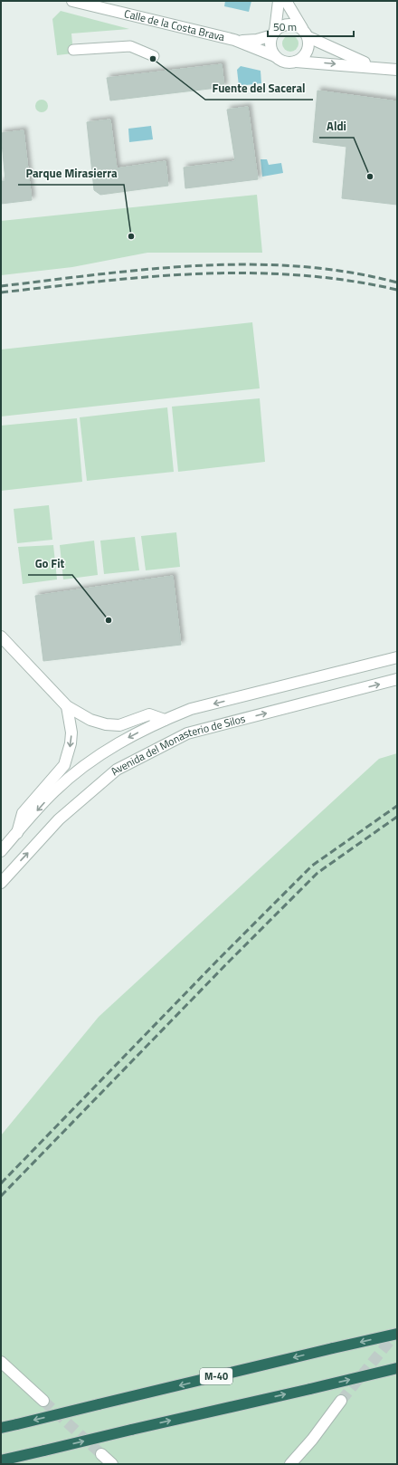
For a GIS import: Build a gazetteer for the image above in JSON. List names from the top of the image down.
{
  "streets": {
    "highway": ["M-40"],
    "street": ["Calle de la Costa Brava", "Avenida del Monasterio de Silos"]
  },
  "places": [
    "Fuente del Saceral",
    "Aldi",
    "Parque Mirasierra",
    "Go Fit"
  ],
  "scale_bar": "50 m"
}
